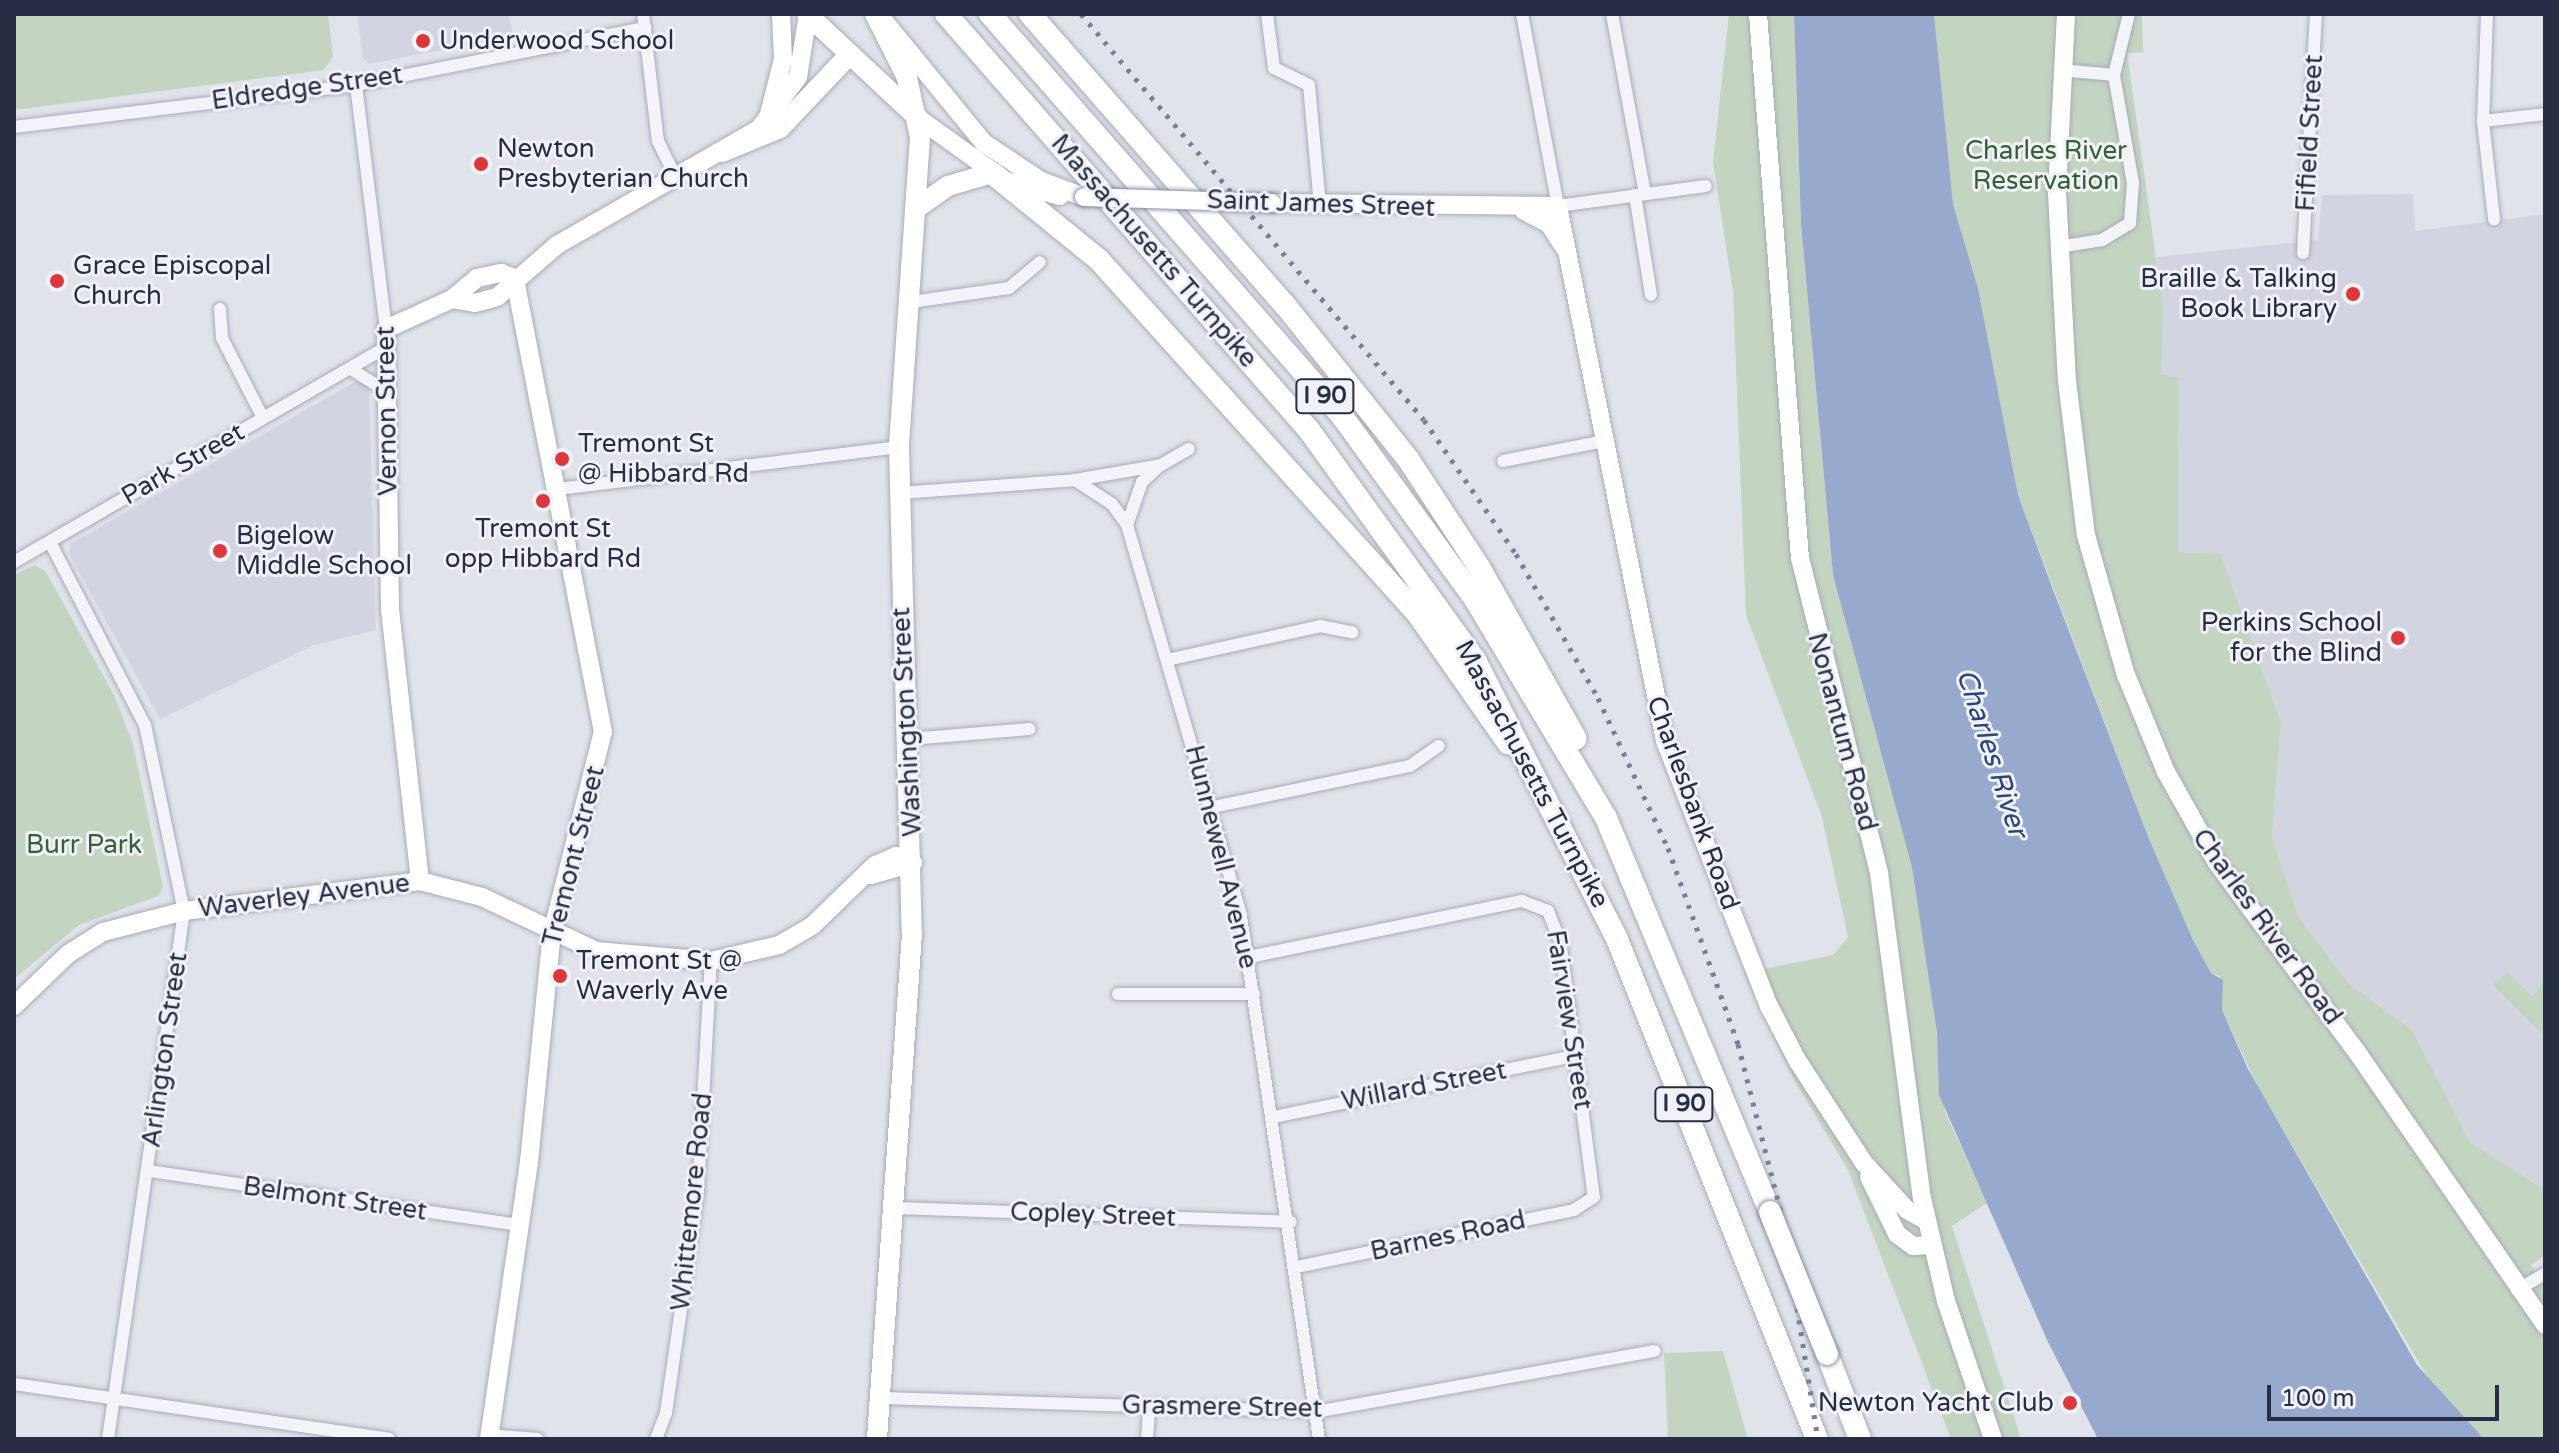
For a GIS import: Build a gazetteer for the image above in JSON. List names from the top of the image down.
{
  "streets": {
    "highway": ["Massachusetts Turnpike", "I 90"],
    "main road": ["Washington Street"],
    "street": [
      "Eldredge Street",
      "Fifield Street",
      "Saint James Street",
      "Vernon Street",
      "Park Street",
      "Nonantum Road",
      "Charlesbank Road",
      "Tremont Street",
      "Hunnewell Avenue",
      "Waverley Avenue",
      "Charles River Road",
      "Fairview Street",
      "Arlington Street",
      "Willard Street",
      "Belmont Street",
      "Whittemore Road",
      "Copley Street",
      "Barnes Road",
      "Grasmere Street"
    ]
  },
  "crossings": [
    ["Eldredge Street", "Vernon Street"],
    ["Saint James Street", "Washington Street"],
    ["Saint James Street", "Charlesbank Road"],
    ["Vernon Street", "Park Street"],
    ["Vernon Street", "Waverley Avenue"],
    ["Park Street", "Tremont Street"],
    ["Park Street", "Arlington Street"],
    ["Washington Street", "Waverley Avenue"],
    ["Washington Street", "Copley Street"],
    ["Washington Street", "Grasmere Street"],
    ["Nonantum Road", "Charlesbank Road"],
    ["Tremont Street", "Waverley Avenue"],
    ["Tremont Street", "Belmont Street"],
    ["Hunnewell Avenue", "Fairview Street"],
    ["Hunnewell Avenue", "Willard Street"],
    ["Hunnewell Avenue", "Copley Street"],
    ["Hunnewell Avenue", "Barnes Road"],
    ["Hunnewell Avenue", "Grasmere Street"],
    ["Waverley Avenue", "Arlington Street"],
    ["Waverley Avenue", "Whittemore Road"],
    ["Fairview Street", "Willard Street"],
    ["Fairview Street", "Barnes Road"],
    ["Arlington Street", "Belmont Street"]
  ],
  "water": ["Charles River"],
  "parks": ["Charles River Reservation", "Burr Park"],
  "places": [
    "Underwood School",
    "Newton Presbyterian Church",
    "Grace Episcopal Church",
    "Braille & Talking Book Library",
    "Tremont St @ Hibbard Rd",
    "Tremont St opp Hibbard Rd",
    "Bigelow Middle School",
    "Perkins School for the Blind",
    "Tremont St @ Waverly Ave",
    "Newton Yacht Club"
  ],
  "scale_bar": "100 m"
}
